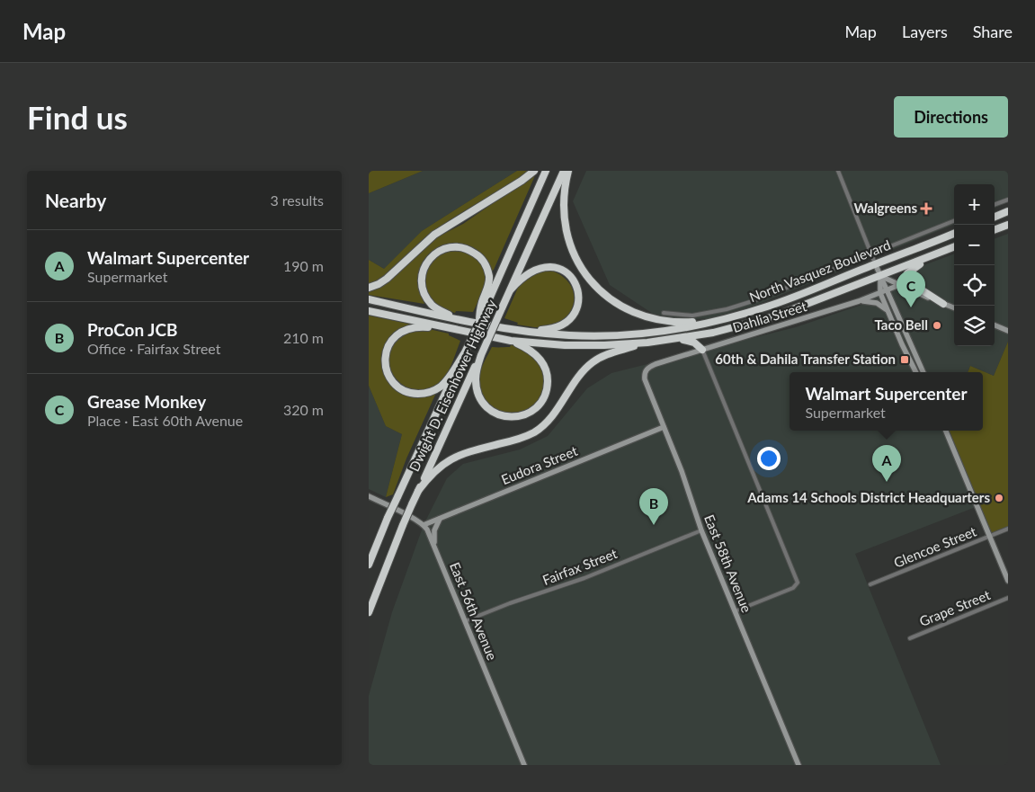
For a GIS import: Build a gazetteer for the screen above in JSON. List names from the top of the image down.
{
  "streets": {
    "highway": ["North Vasquez Boulevard", "Dwight D. Eisenhower Highway"],
    "street": [
      "Dahlia Street",
      "Eudora Street",
      "Glencoe Street",
      "East 58th Avenue",
      "Fairfax Street",
      "Grape Street",
      "East 56th Avenue"
    ]
  },
  "crossings": [
    ["Dahlia Street", "East 58th Avenue"],
    ["Eudora Street", "East 58th Avenue"],
    ["Eudora Street", "East 56th Avenue"],
    ["East 58th Avenue", "Fairfax Street"],
    ["Fairfax Street", "East 56th Avenue"]
  ],
  "places": {
    "health": ["Walgreens"],
    "other": ["Taco Bell", "Adams 14 Schools District Headquarters"],
    "transit": ["60th & Dahila Transfer Station"]
  },
  "page": {
    "header": "Map",
    "nav": ["Map", "Layers", "Share"],
    "buttons": "Directions",
    "title": "Find us",
    "heading": ["Nearby", "3 results"],
    "map_buttons": ["+", "−"],
    "list": [
      {
        "mark": "A",
        "name": "Walmart Supercenter",
        "note": "Supermarket",
        "value": "190 m"
      },
      {
        "mark": "B",
        "name": "ProCon JCB",
        "note": "Office · Fairfax Street",
        "value": "210 m"
      },
      {
        "mark": "C",
        "name": "Grease Monkey",
        "note": "Place · East 60th Avenue",
        "value": "320 m"
      }
    ],
    "pins": ["C", "A", "B"],
    "popup": ["Walmart Supercenter", "Supermarket"]
  }
}
